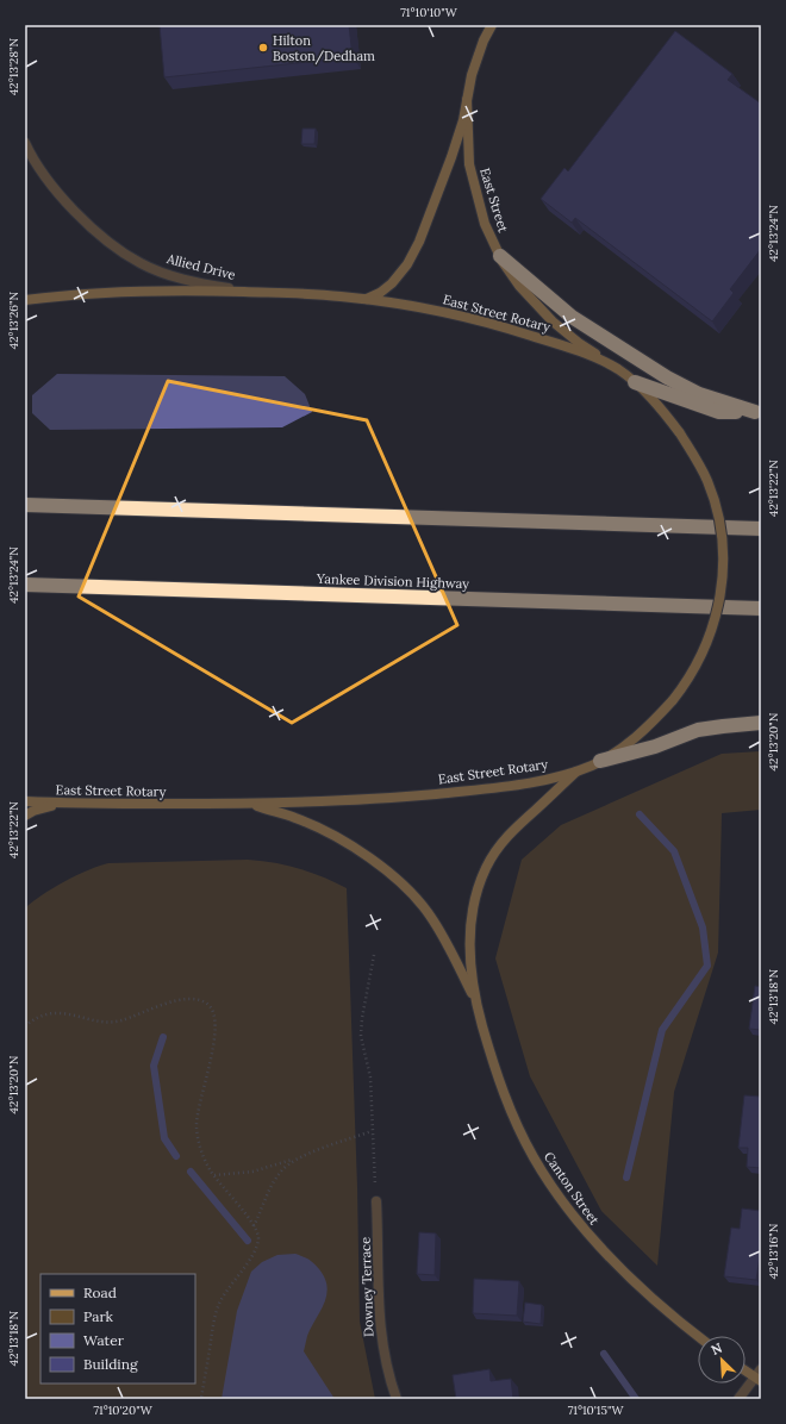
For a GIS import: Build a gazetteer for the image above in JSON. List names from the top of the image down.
{
  "streets": {
    "highway": ["Yankee Division Highway"],
    "main road": ["East Street", "East Street Rotary", "Canton Street"],
    "street": ["Allied Drive", "Downey Terrace"]
  },
  "crossings": [
    ["East Street", "East Street Rotary"],
    ["Allied Drive", "East Street Rotary"],
    ["East Street Rotary", "Canton Street"]
  ],
  "places": ["Hilton Boston/Dedham"],
  "legend": [
    "Road",
    "Park",
    "Water",
    "Building"
  ],
  "north": "top left",
  "coordinates": [
    "71°10'10\"W",
    "42°13'28\"N",
    "42°13'24\"N",
    "42°13'26\"N",
    "42°13'22\"N",
    "42°13'20\"N",
    "42°13'18\"N",
    "42°13'16\"N",
    "71°10'20\"W",
    "71°10'15\"W"
  ]
}
